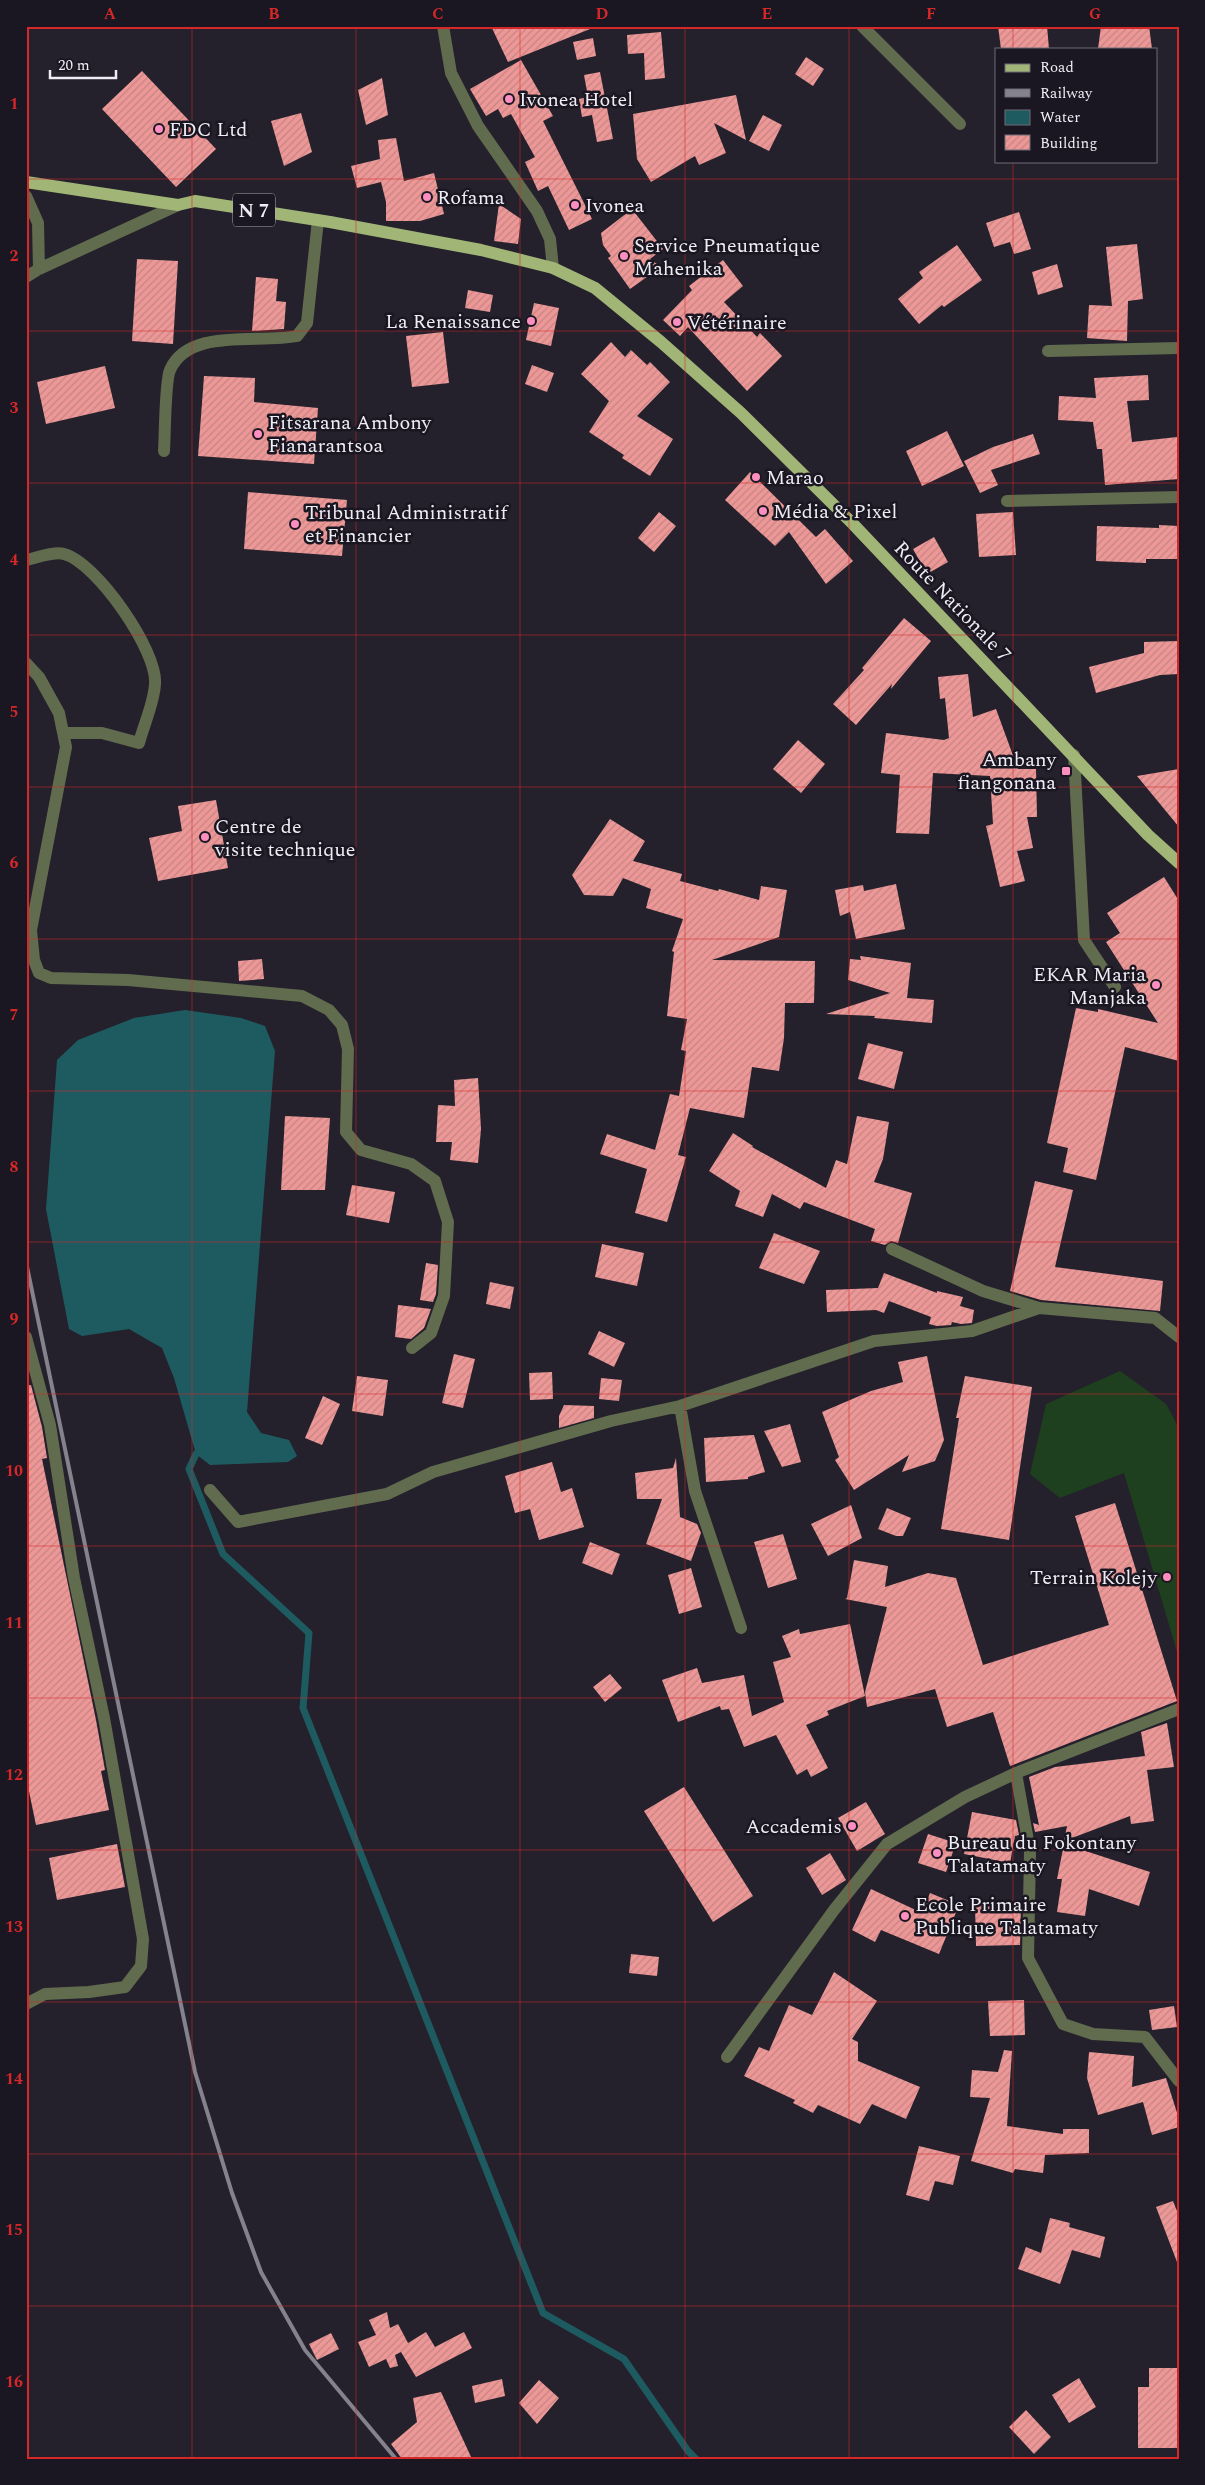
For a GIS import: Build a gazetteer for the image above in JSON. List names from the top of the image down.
{
  "streets": {
    "main road": ["N 7", "Route Nationale 7"]
  },
  "crossings": [
    ["N 7", "Route Nationale 7"]
  ],
  "places": {
    "other": [
      "Ivonea Hotel",
      "FDC Ltd",
      "Rofama",
      "Ivonea",
      "Service Pneumatique Mahenika",
      "La Renaissance",
      "Vétérinaire",
      "Fitsarana Ambony Fianarantsoa",
      "Marao",
      "Média & Pixel",
      "Tribunal Administratif et Financier",
      "Centre de visite technique",
      "EKAR Maria Manjaka",
      "Terrain Kolejy",
      "Accademis",
      "Bureau du Fokontany Talatamaty",
      "Ecole Primaire Publique Talatamaty"
    ],
    "transit": ["Ambany fiangonana"]
  },
  "legend": [
    "Road",
    "Railway",
    "Water",
    "Building"
  ],
  "scale_bar": "20 m",
  "grid": {
    "columns": [
      "A",
      "B",
      "C",
      "D",
      "E",
      "F",
      "G"
    ],
    "rows": [
      "1",
      "2",
      "3",
      "4",
      "5",
      "6",
      "7",
      "8",
      "9",
      "10",
      "11",
      "12",
      "13",
      "14",
      "15",
      "16"
    ]
  }
}
